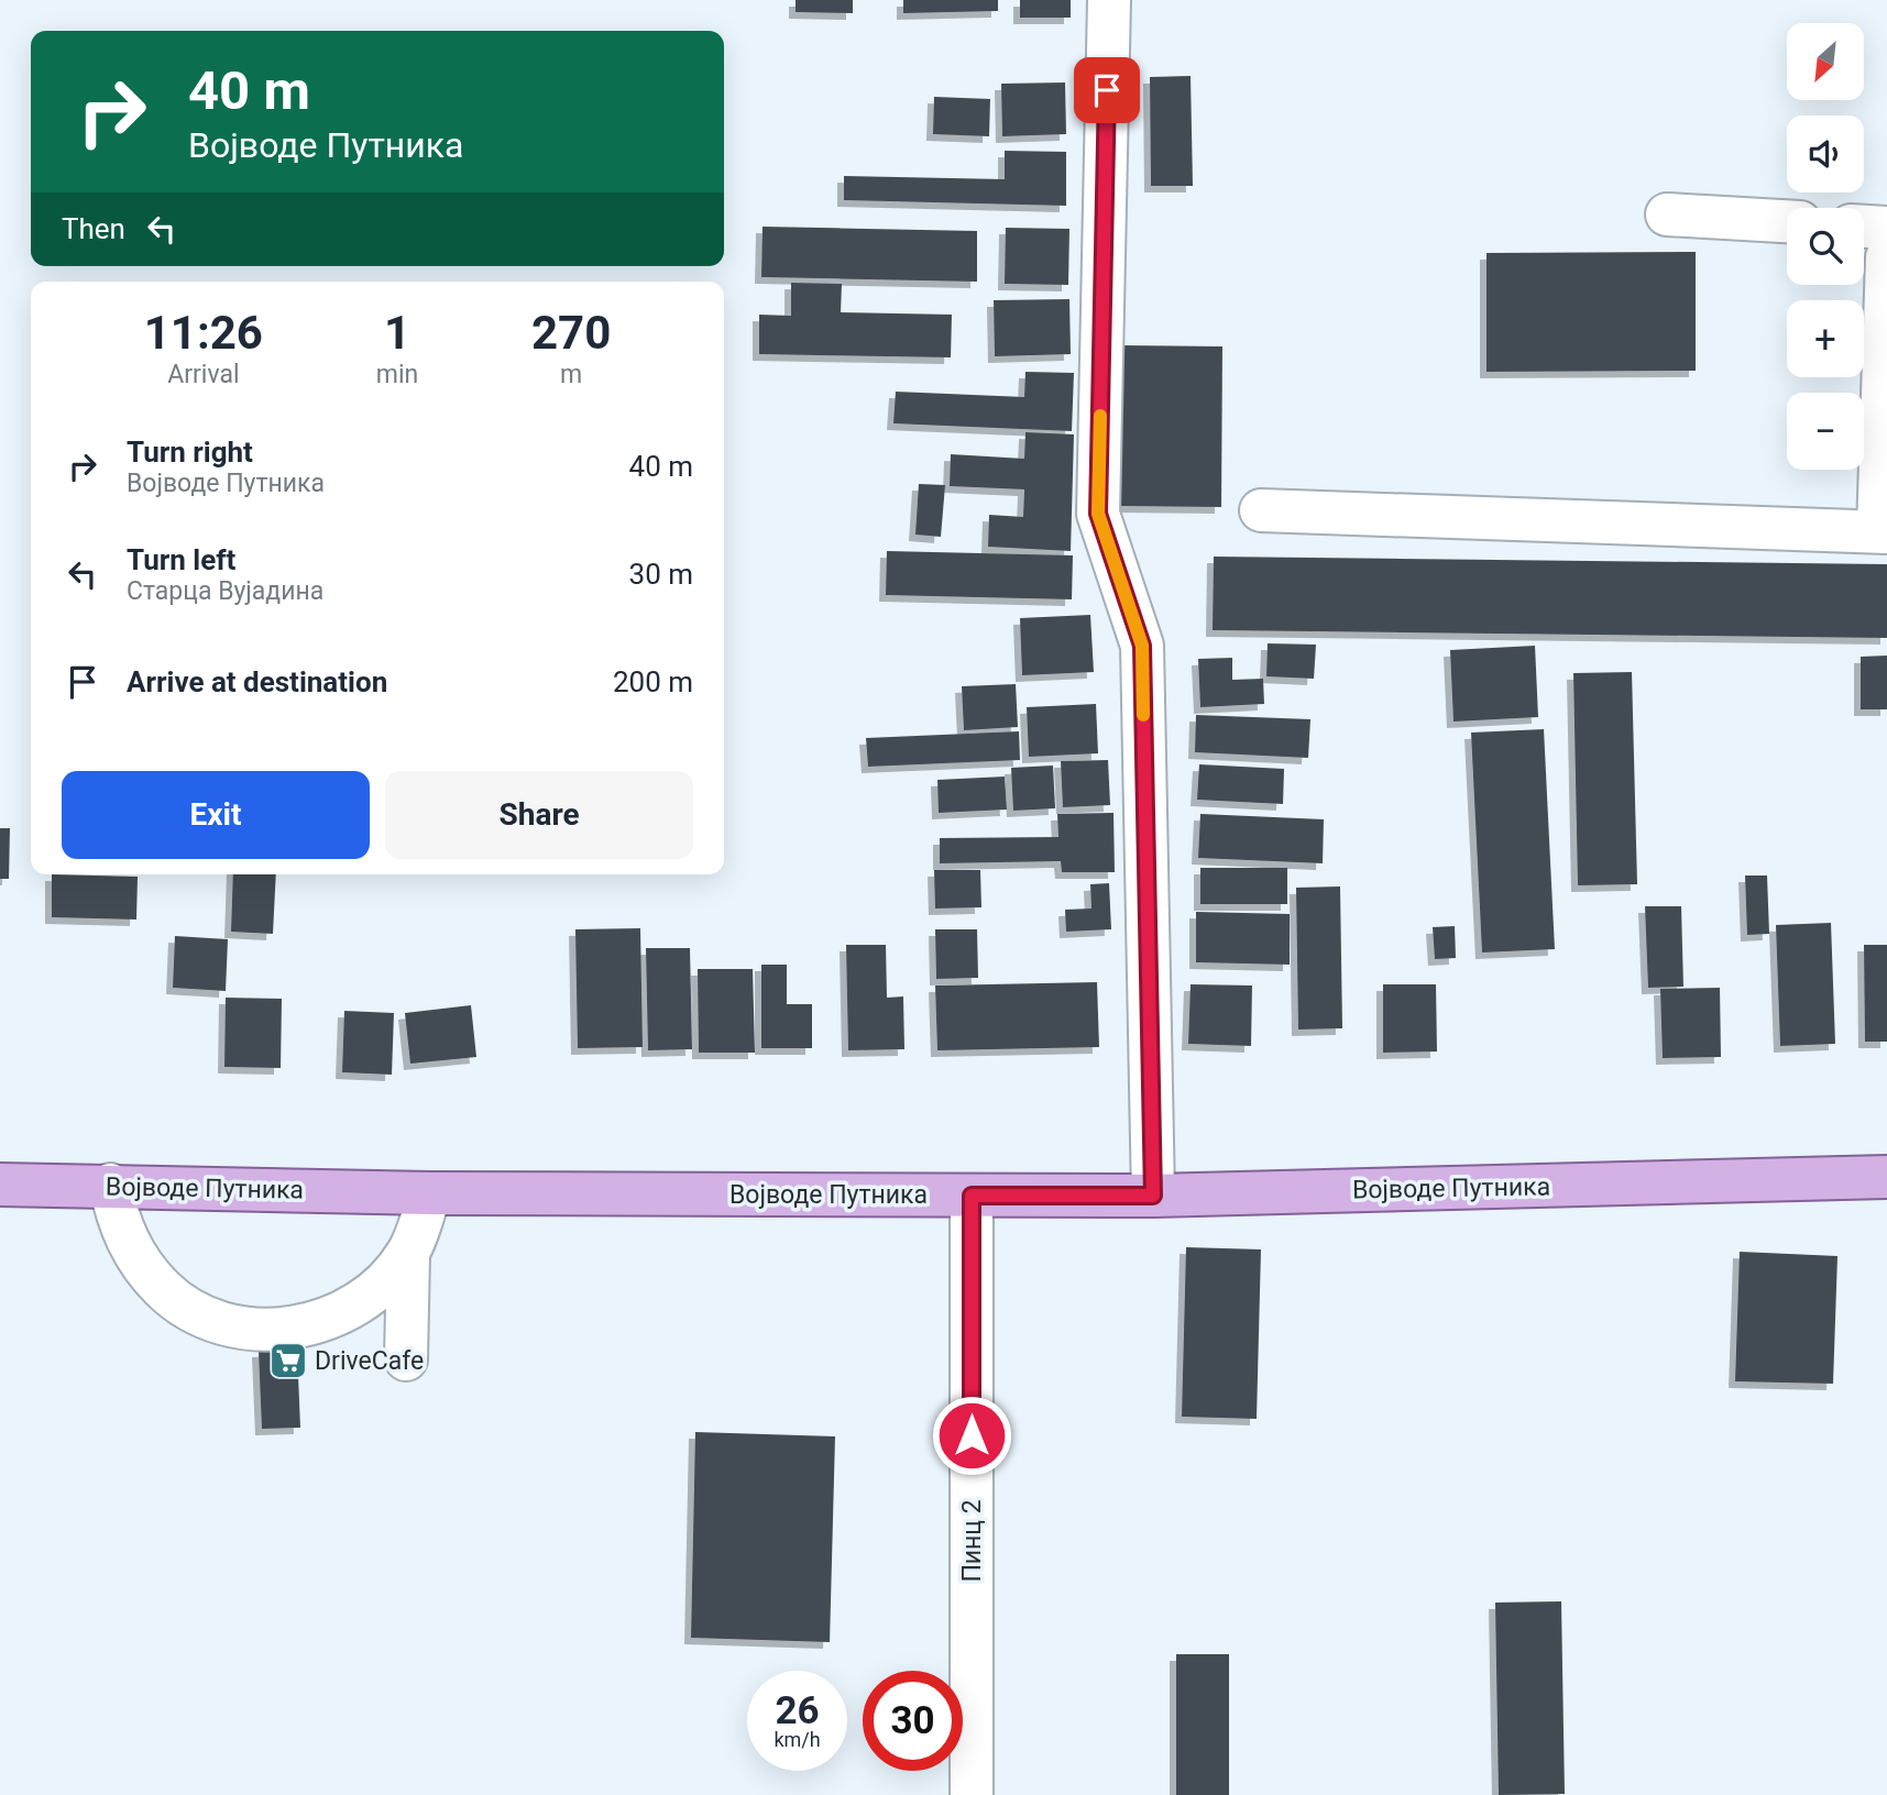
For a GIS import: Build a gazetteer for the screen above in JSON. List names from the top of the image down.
{
  "streets": {
    "main road": ["Војводе Путника"],
    "street": ["Пинц 2"]
  },
  "crossings": [
    ["Војводе Путника", "Пинц 2"]
  ],
  "places": {
    "supermarket": ["DriveCafe"]
  },
  "north": "bottom left",
  "page": {
    "map_buttons": ["+", "−"],
    "turn": ["40 m", "Војводе Путника"],
    "then": "Then",
    "eta": [
      "11:26",
      "Arrival",
      "1",
      "min",
      "270",
      "m"
    ],
    "list": [
      {
        "name": "Turn right",
        "note": "Војводе Путника",
        "value": "40 m"
      },
      {
        "name": "Turn left",
        "note": "Старца Вујадина",
        "value": "30 m"
      },
      {
        "name": "Arrive at destination",
        "value": "200 m"
      }
    ],
    "buttons": ["Exit", "Share"],
    "speed": "26 km/h",
    "limit": "30"
  }
}
